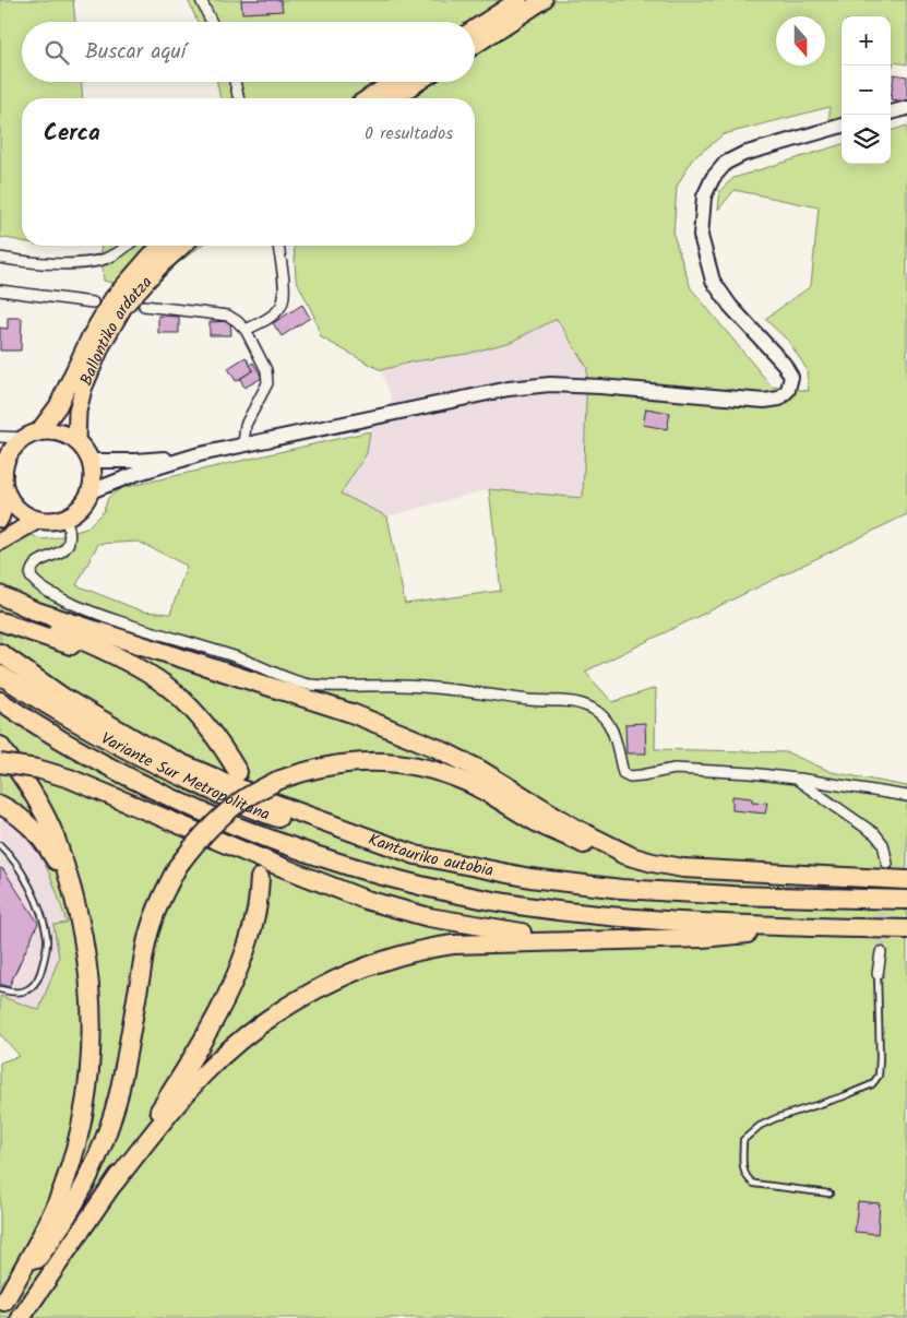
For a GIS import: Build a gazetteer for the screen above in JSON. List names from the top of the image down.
{
  "streets": {
    "highway": ["Variante Sur Metropolitana", "Kantauriko autobia"],
    "main road": ["Ballontiko ardatza"]
  },
  "crossings": [
    ["Variante Sur Metropolitana", "Kantauriko autobia"]
  ],
  "north": "bottom",
  "page": {
    "map_buttons": ["+", "−"],
    "search": "Buscar aquí",
    "heading": ["Cerca", "0 resultados"]
  }
}
